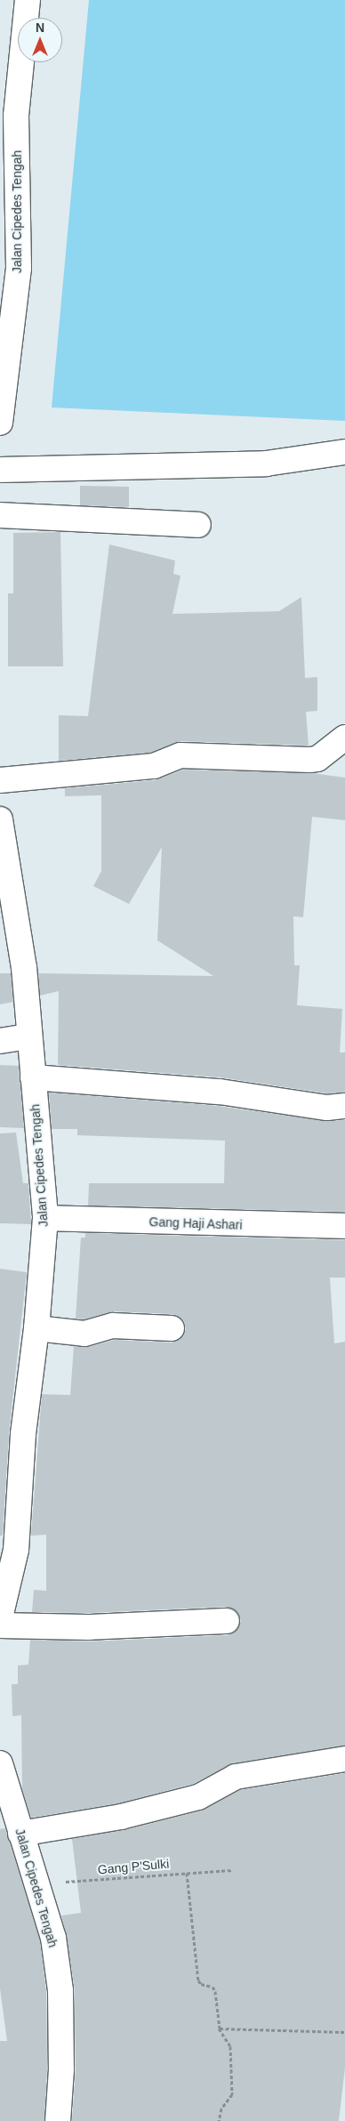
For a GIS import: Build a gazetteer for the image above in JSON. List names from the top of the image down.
{
  "streets": {
    "street": ["Jalan Cipedes Tengah", "Gang Haji Ashari"],
    "path": ["Gang P'Sulki"]
  },
  "crossings": [
    ["Jalan Cipedes Tengah", "Gang Haji Ashari"],
    ["Jalan Cipedes Tengah", "Gang P'Sulki"]
  ],
  "north": "top"
}
